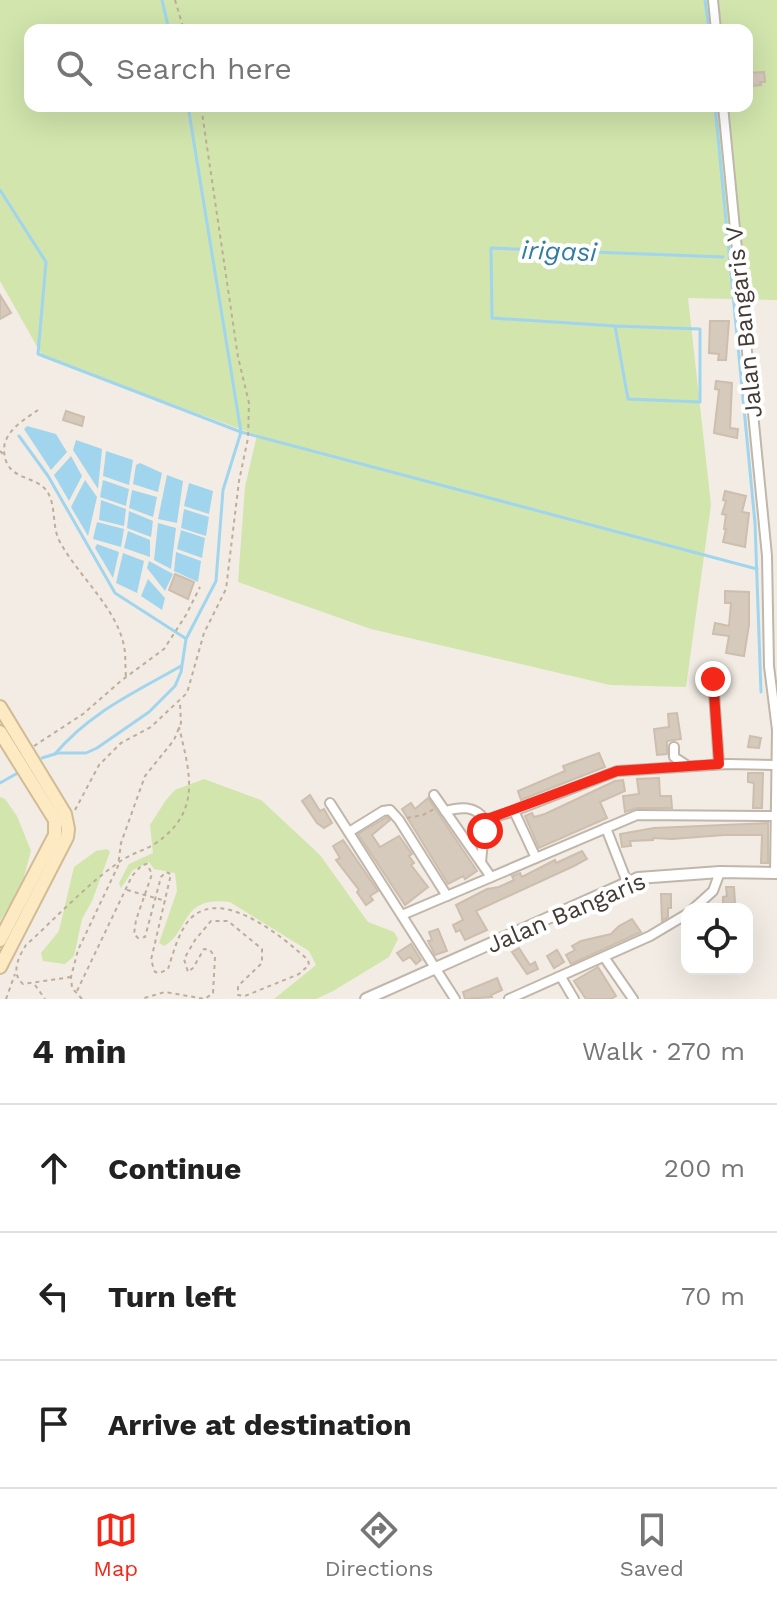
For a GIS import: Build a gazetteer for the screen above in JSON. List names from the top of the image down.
{
  "streets": {
    "street": ["Jalan Bangaris V", "Jalan Bangaris"]
  },
  "crossings": [
    ["Jalan Bangaris V", "Jalan Bangaris"]
  ],
  "water": ["irigasi"],
  "page": {
    "search": "Search here",
    "heading": ["4 min", "Walk · 270 m"],
    "list": [
      ["Continue", "200 m"],
      ["Turn left", "70 m"],
      "Arrive at destination"
    ],
    "nav": ["Map", "Directions", "Saved"]
  }
}
